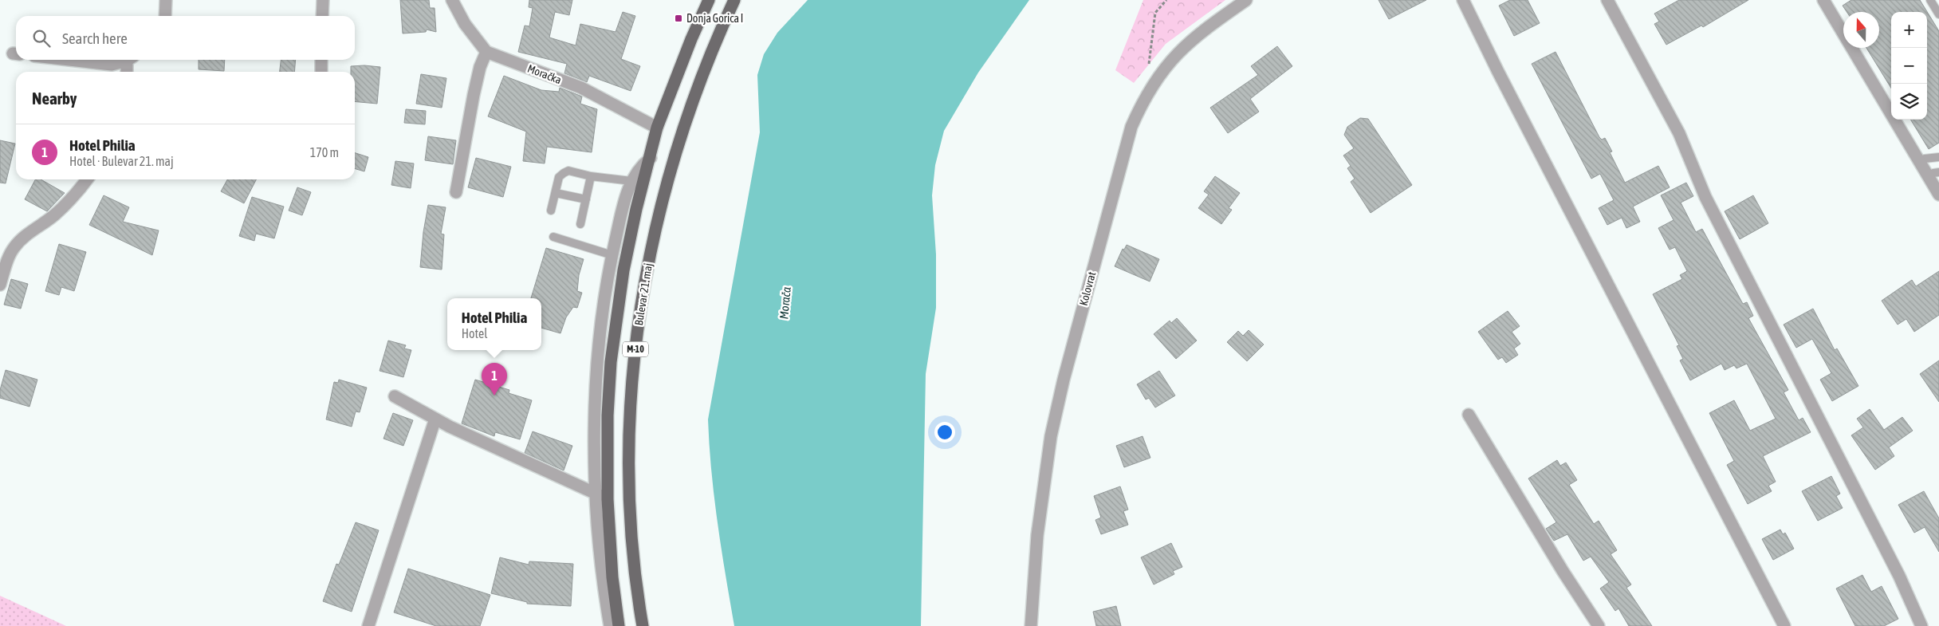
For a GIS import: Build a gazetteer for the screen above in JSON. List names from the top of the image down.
{
  "streets": {
    "main road": ["Bulevar 21. maj", "M-10"],
    "street": ["Moračka", "Kolovrat"]
  },
  "crossings": [
    ["Moračka", "Bulevar 21. maj"]
  ],
  "water": ["Morača"],
  "places": {
    "transit": ["Donja Gorica I"]
  },
  "north": "top",
  "page": {
    "map_buttons": ["+", "−"],
    "search": "Search here",
    "heading": "Nearby",
    "list": [
      {
        "mark": "1",
        "name": "Hotel Philia",
        "note": "Hotel · Bulevar 21. maj",
        "value": "170 m"
      }
    ],
    "popup": ["Hotel Philia", "Hotel"],
    "pins": "1"
  }
}
